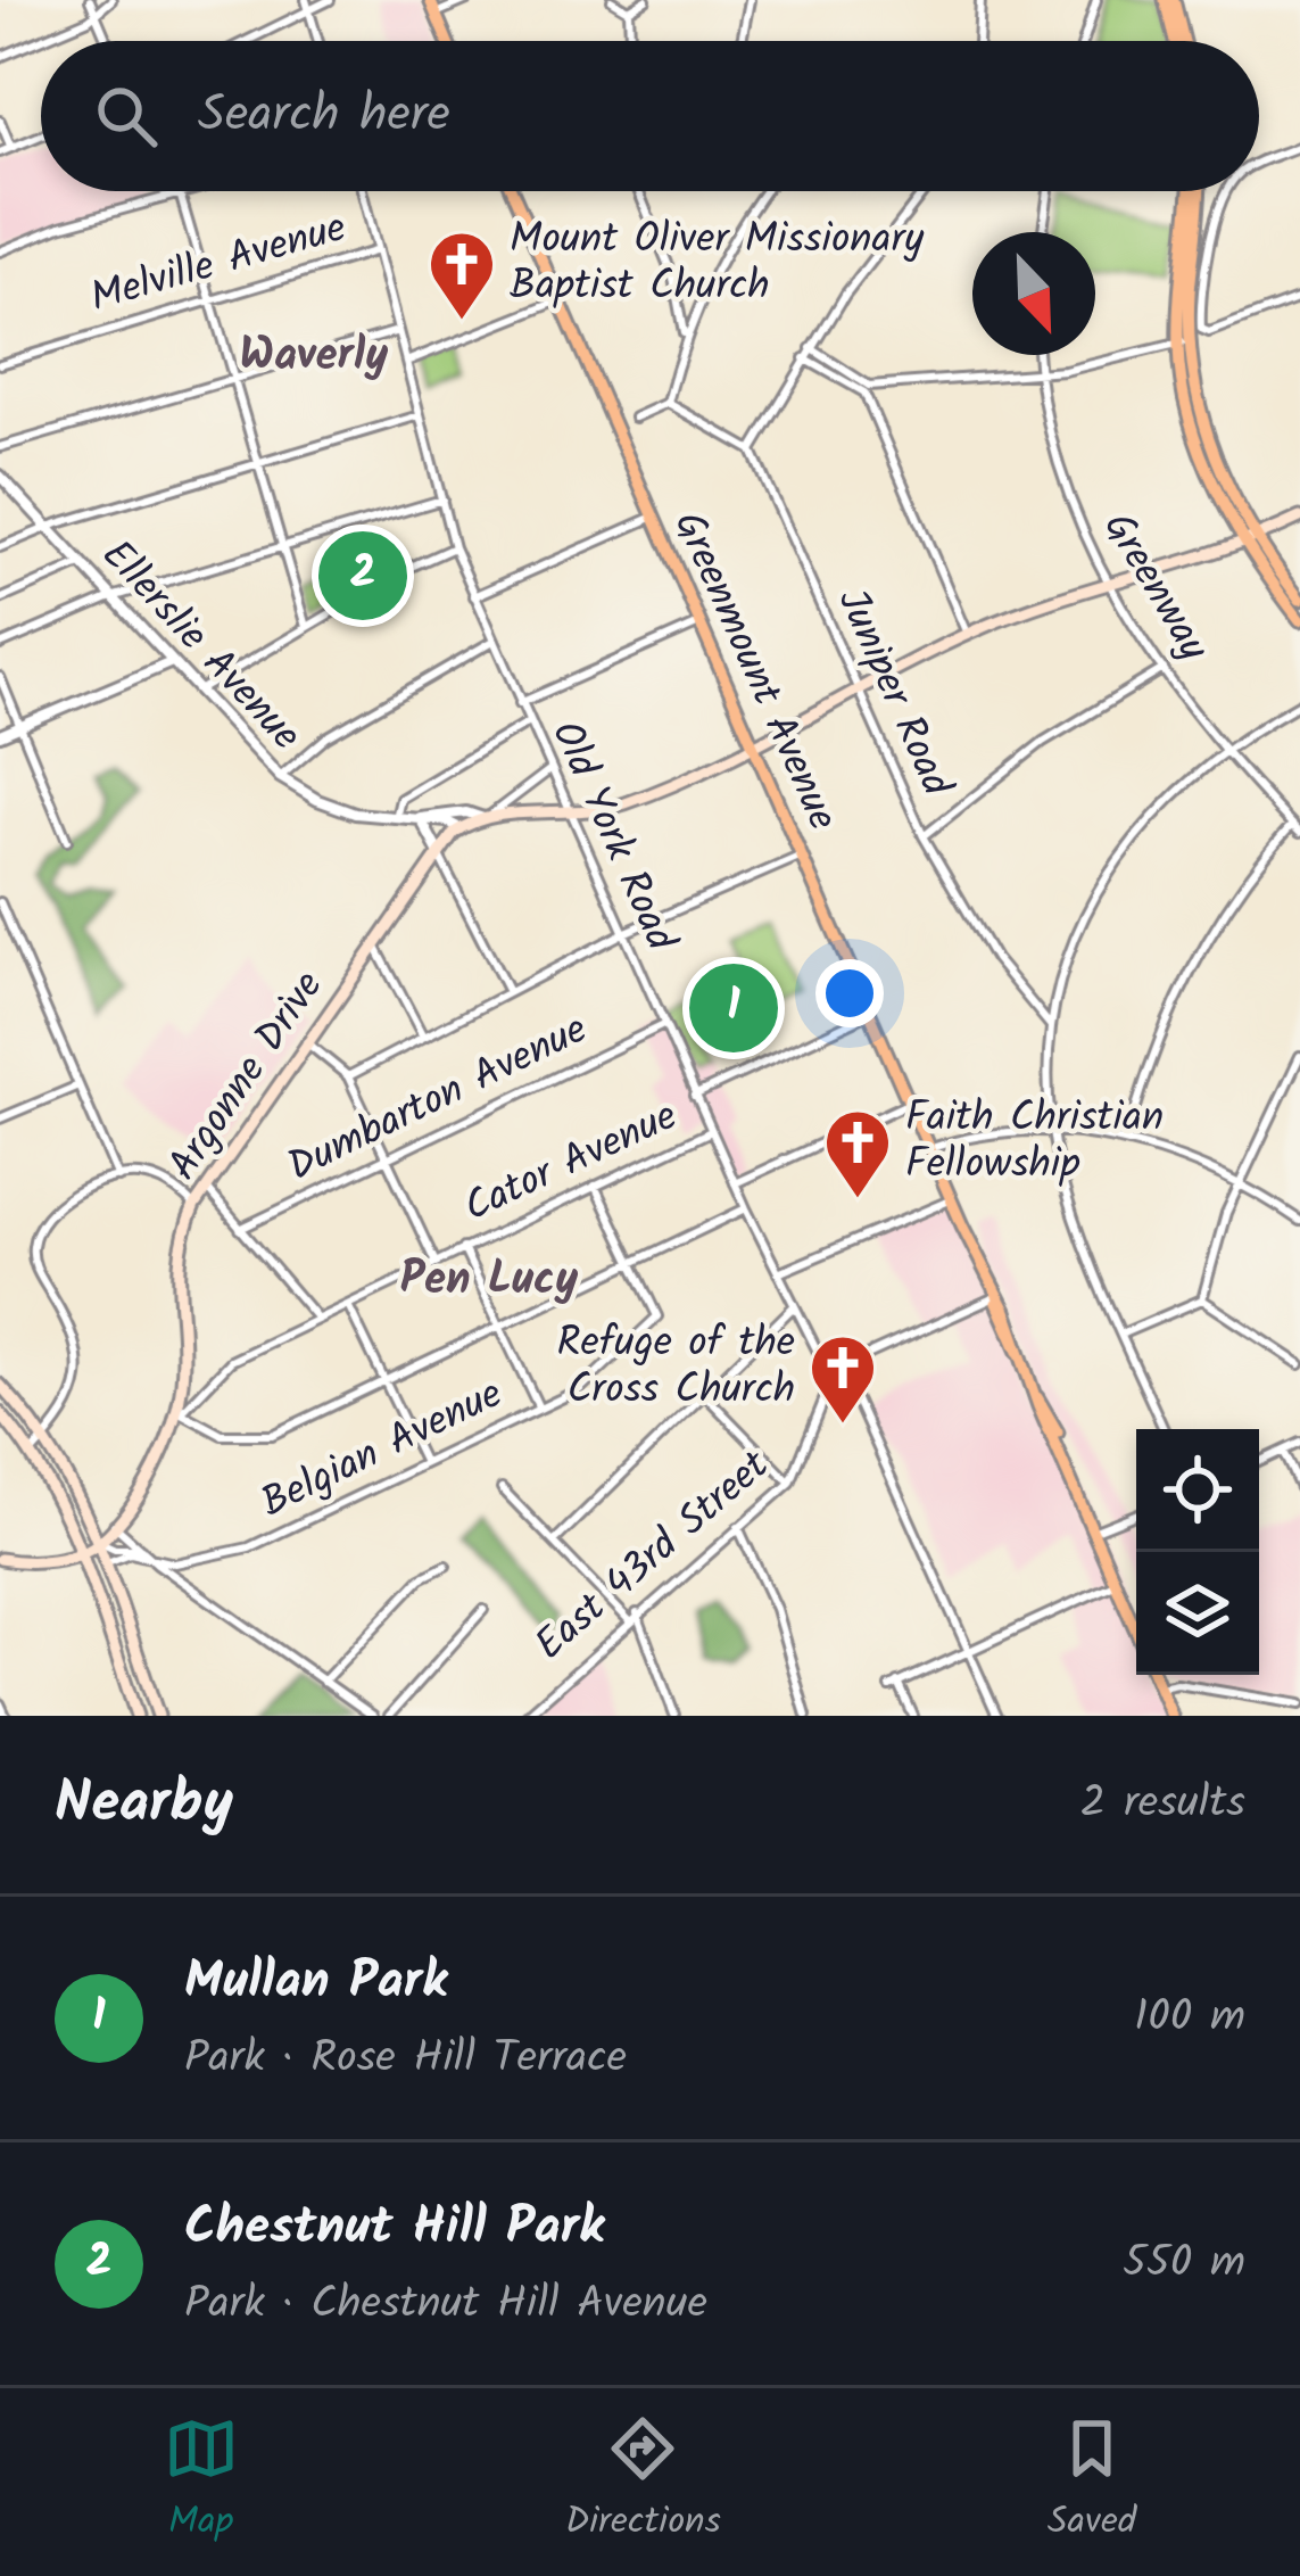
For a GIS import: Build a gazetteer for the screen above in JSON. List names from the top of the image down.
{
  "streets": {
    "main road": ["Greenmount Avenue", "Argonne Drive"],
    "street": [
      "Melville Avenue",
      "Greenway",
      "Ellerslie Avenue",
      "Juniper Road",
      "Old York Road",
      "Dumbarton Avenue",
      "Cator Avenue",
      "Belgian Avenue",
      "East 43rd Street"
    ]
  },
  "crossings": [
    ["Melville Avenue", "Old York Road"],
    ["Ellerslie Avenue", "Argonne Drive"],
    ["Old York Road", "Dumbarton Avenue"],
    ["Old York Road", "Cator Avenue"],
    ["Old York Road", "East 43rd Street"],
    ["Argonne Drive", "Cator Avenue"]
  ],
  "districts": ["Waverly", "Pen Lucy"],
  "places": {
    "church": ["Mount Oliver Missionary Baptist Church", "Faith Christian Fellowship", "Refuge of the Cross Church"]
  },
  "north": "bottom right",
  "page": {
    "search": "Search here",
    "pins": ["2", "1"],
    "heading": ["Nearby", "2 results"],
    "list": [
      {
        "mark": "1",
        "name": "Mullan Park",
        "note": "Park · Rose Hill Terrace",
        "value": "100 m"
      },
      {
        "mark": "2",
        "name": "Chestnut Hill Park",
        "note": "Park · Chestnut Hill Avenue",
        "value": "550 m"
      }
    ],
    "nav": ["Map", "Directions", "Saved"]
  }
}
